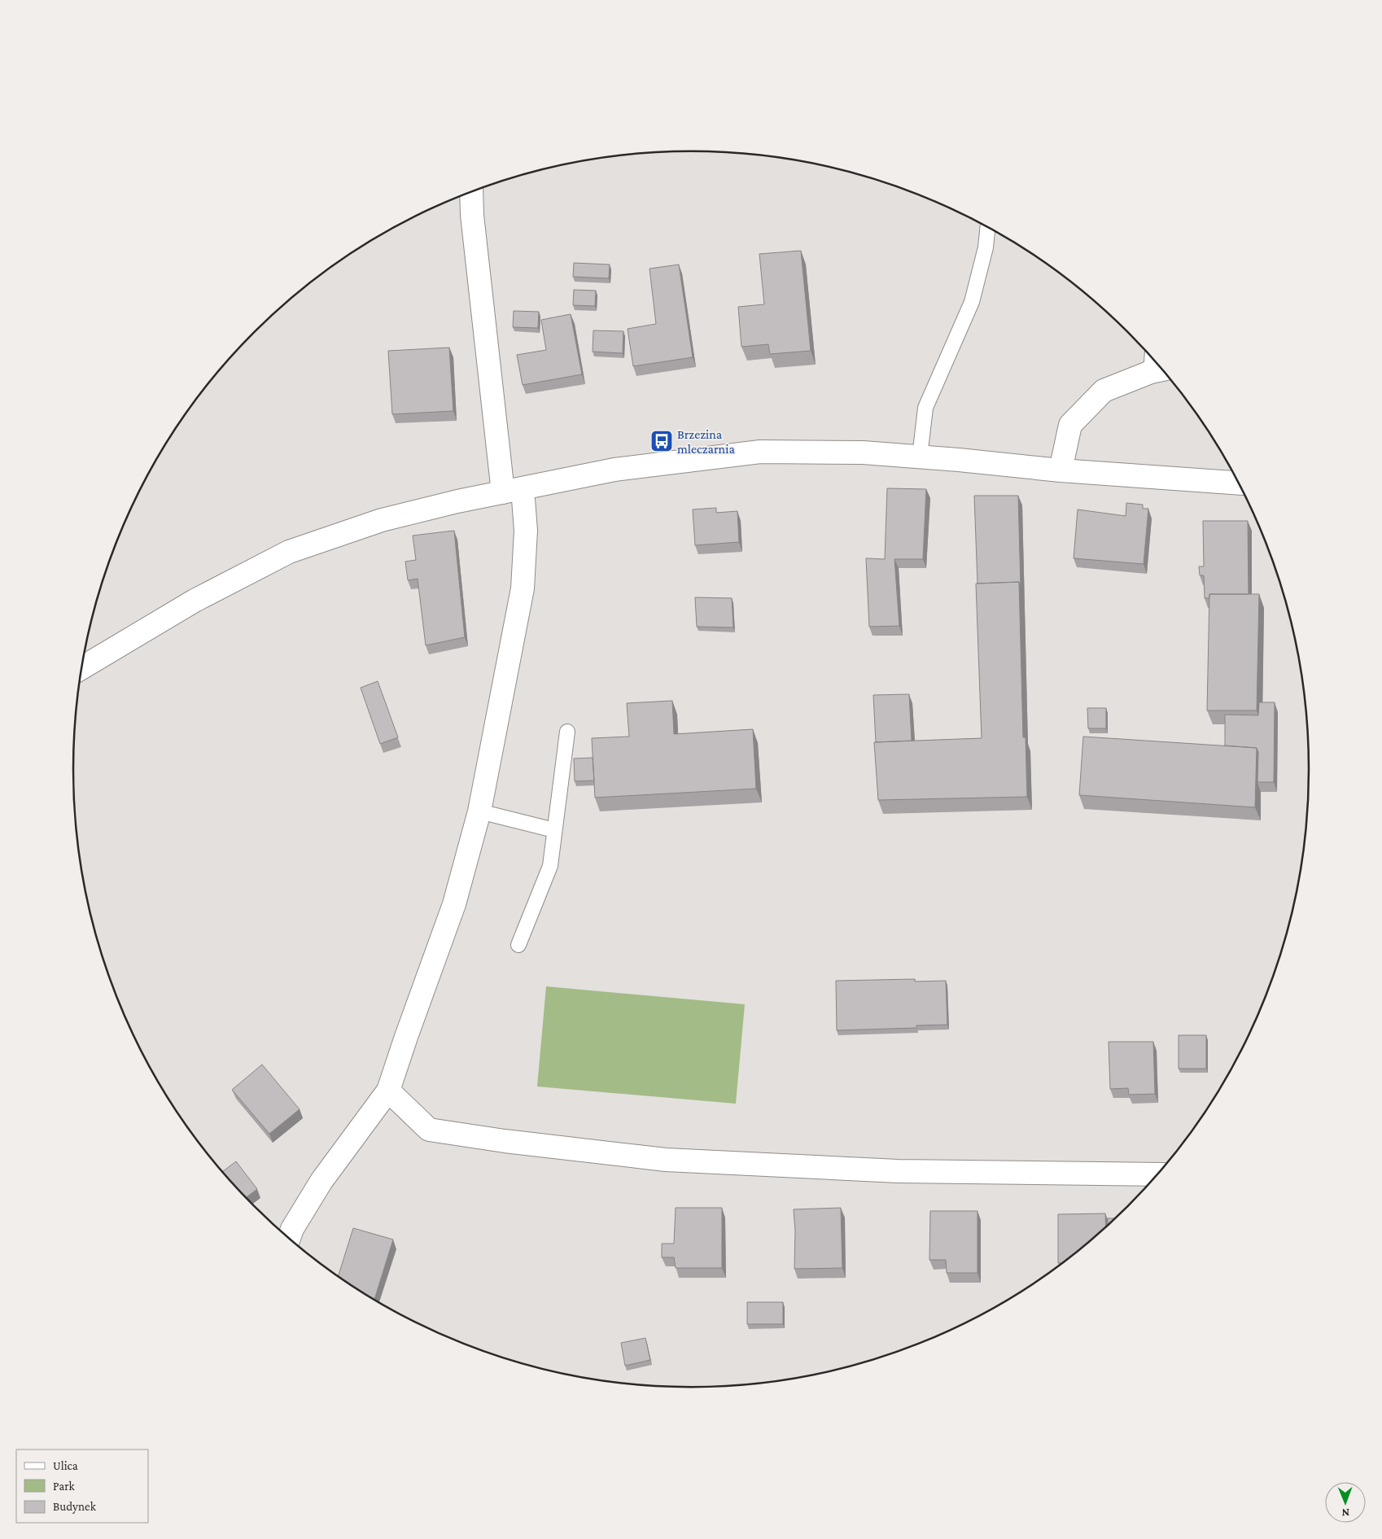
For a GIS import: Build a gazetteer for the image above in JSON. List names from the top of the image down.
{
  "places": {
    "bus stop": ["Brzezina mleczarnia"]
  },
  "legend": ["Ulica", "Park", "Budynek"],
  "north": "bottom"
}
